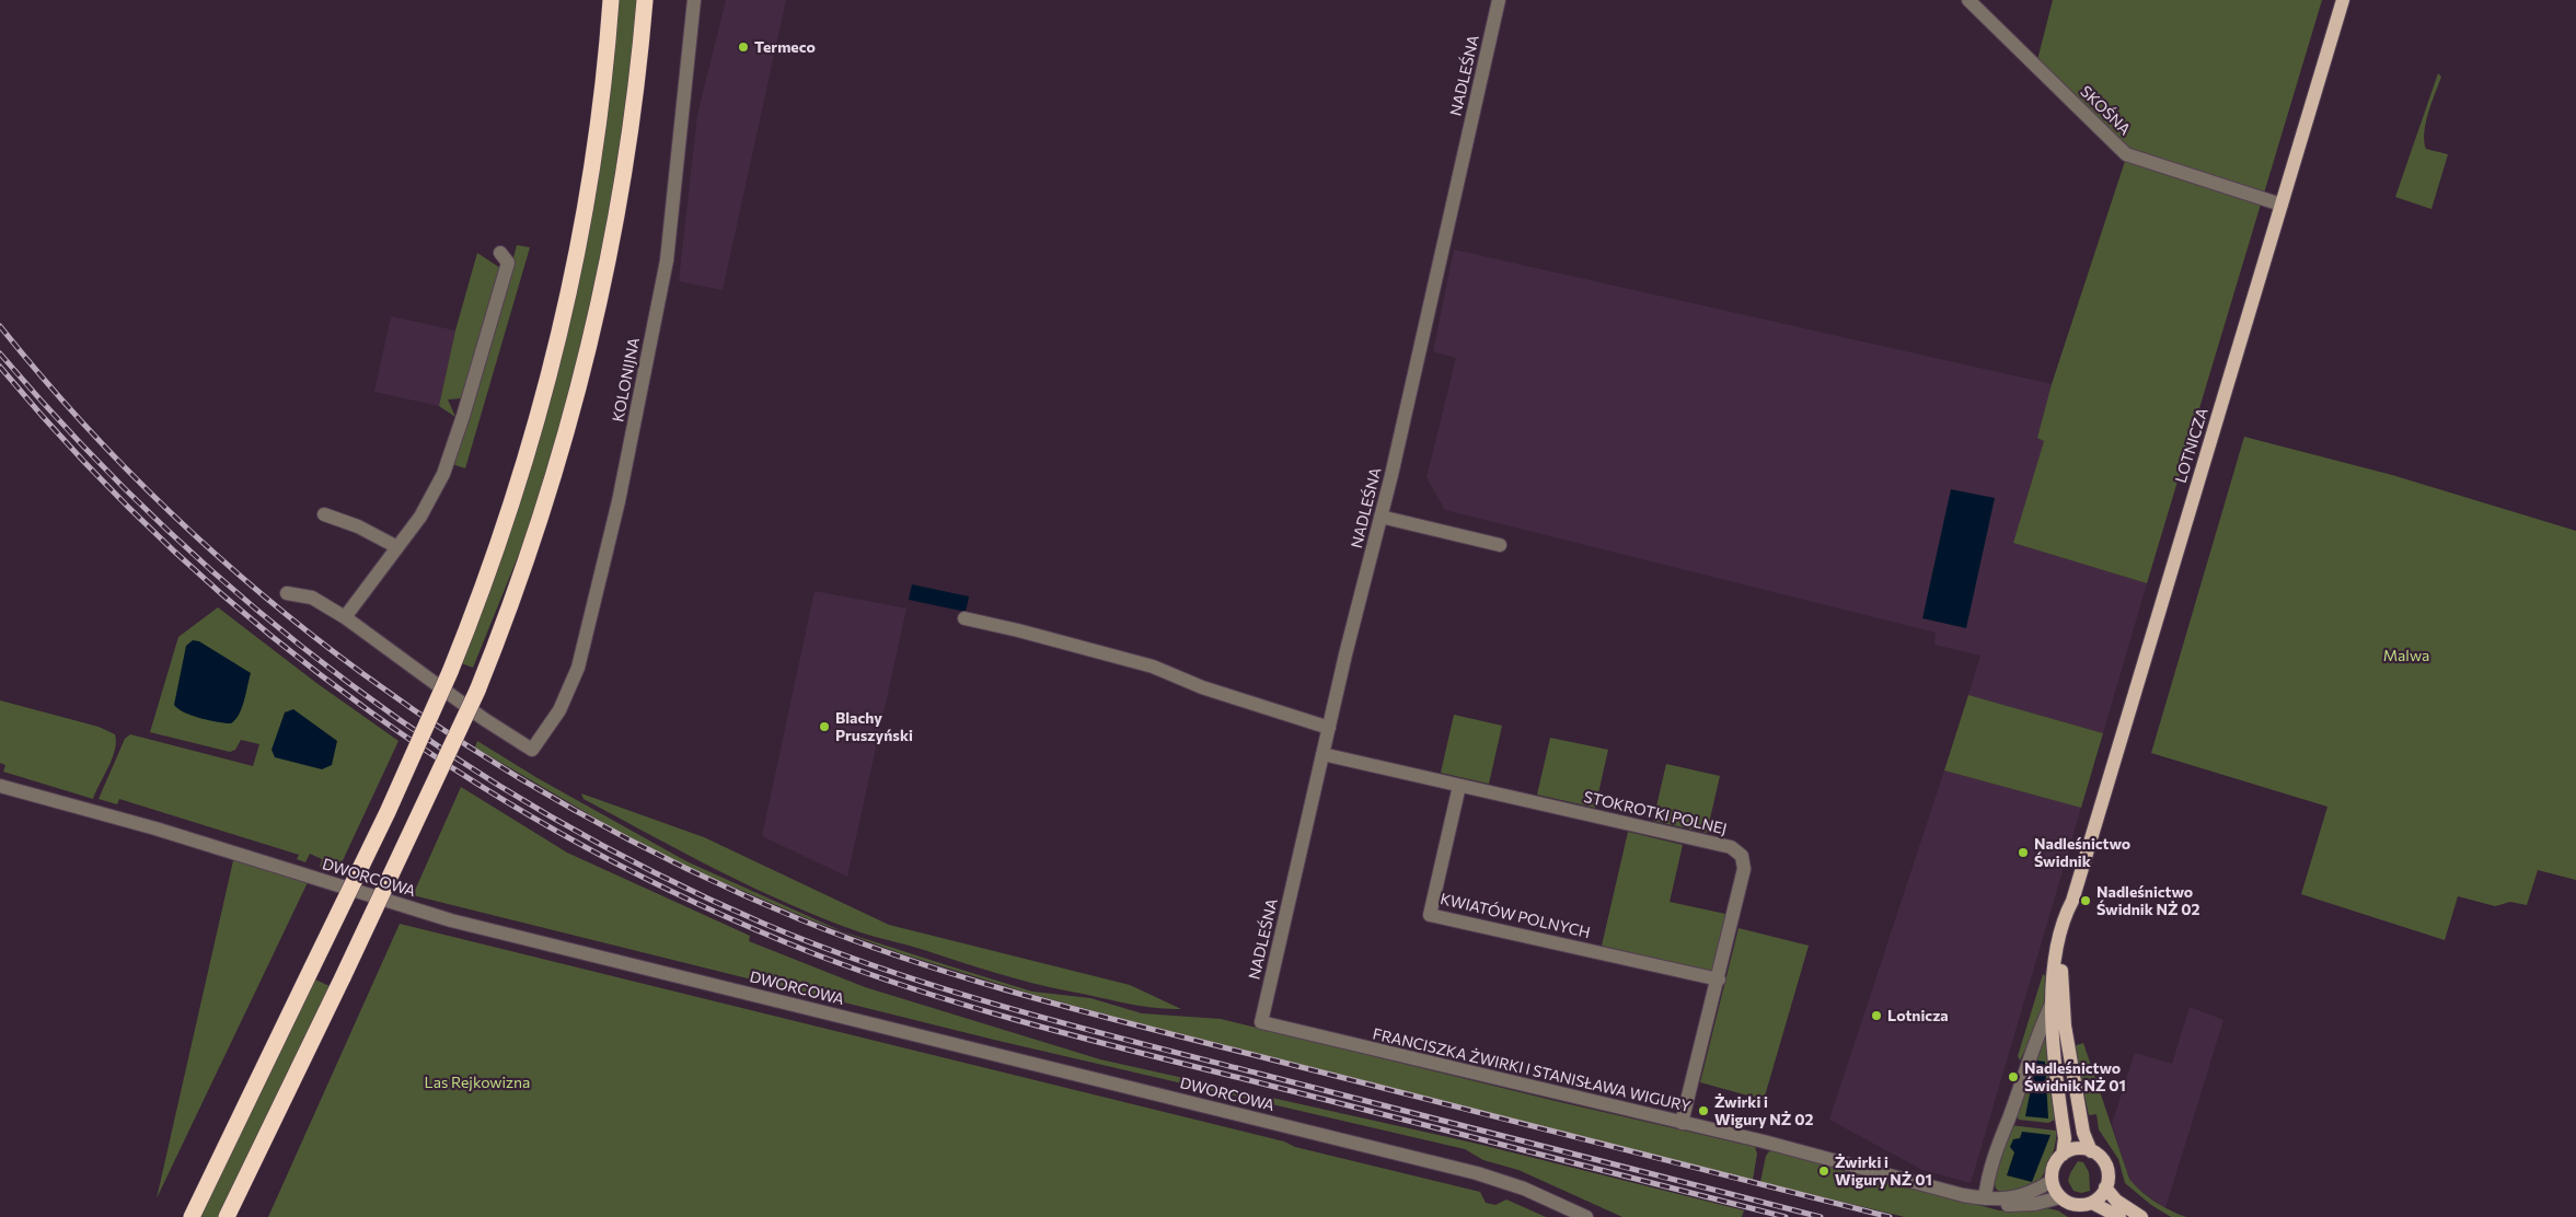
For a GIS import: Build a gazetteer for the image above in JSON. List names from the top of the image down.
{
  "streets": {
    "main road": ["LOTNICZA"],
    "street": [
      "NADLEŚNA",
      "SKOŚNA",
      "KOLONIJNA",
      "STOKROTKI POLNEJ",
      "DWORCOWA",
      "KWIATÓW POLNYCH",
      "FRANCISZKA ŻWIRKI I STANISŁAWA WIGURY"
    ]
  },
  "crossings": [
    ["NADLEŚNA", "STOKROTKI POLNEJ"],
    ["NADLEŚNA", "FRANCISZKA ŻWIRKI I STANISŁAWA WIGURY"],
    ["SKOŚNA", "LOTNICZA"],
    ["LOTNICZA", "FRANCISZKA ŻWIRKI I STANISŁAWA WIGURY"],
    ["STOKROTKI POLNEJ", "KWIATÓW POLNYCH"],
    ["STOKROTKI POLNEJ", "FRANCISZKA ŻWIRKI I STANISŁAWA WIGURY"]
  ],
  "parks": ["Malwa", "Las Rejkowizna"],
  "places": [
    "Termeco",
    "Blachy Pruszyński",
    "Nadleśnictwo Świdnik",
    "Nadleśnictwo Świdnik NŻ 02",
    "Lotnicza",
    "Nadleśnictwo Świdnik NŻ 01",
    "Żwirki i Wigury NŻ 02",
    "Żwirki i Wigury NŻ 01"
  ]
}
